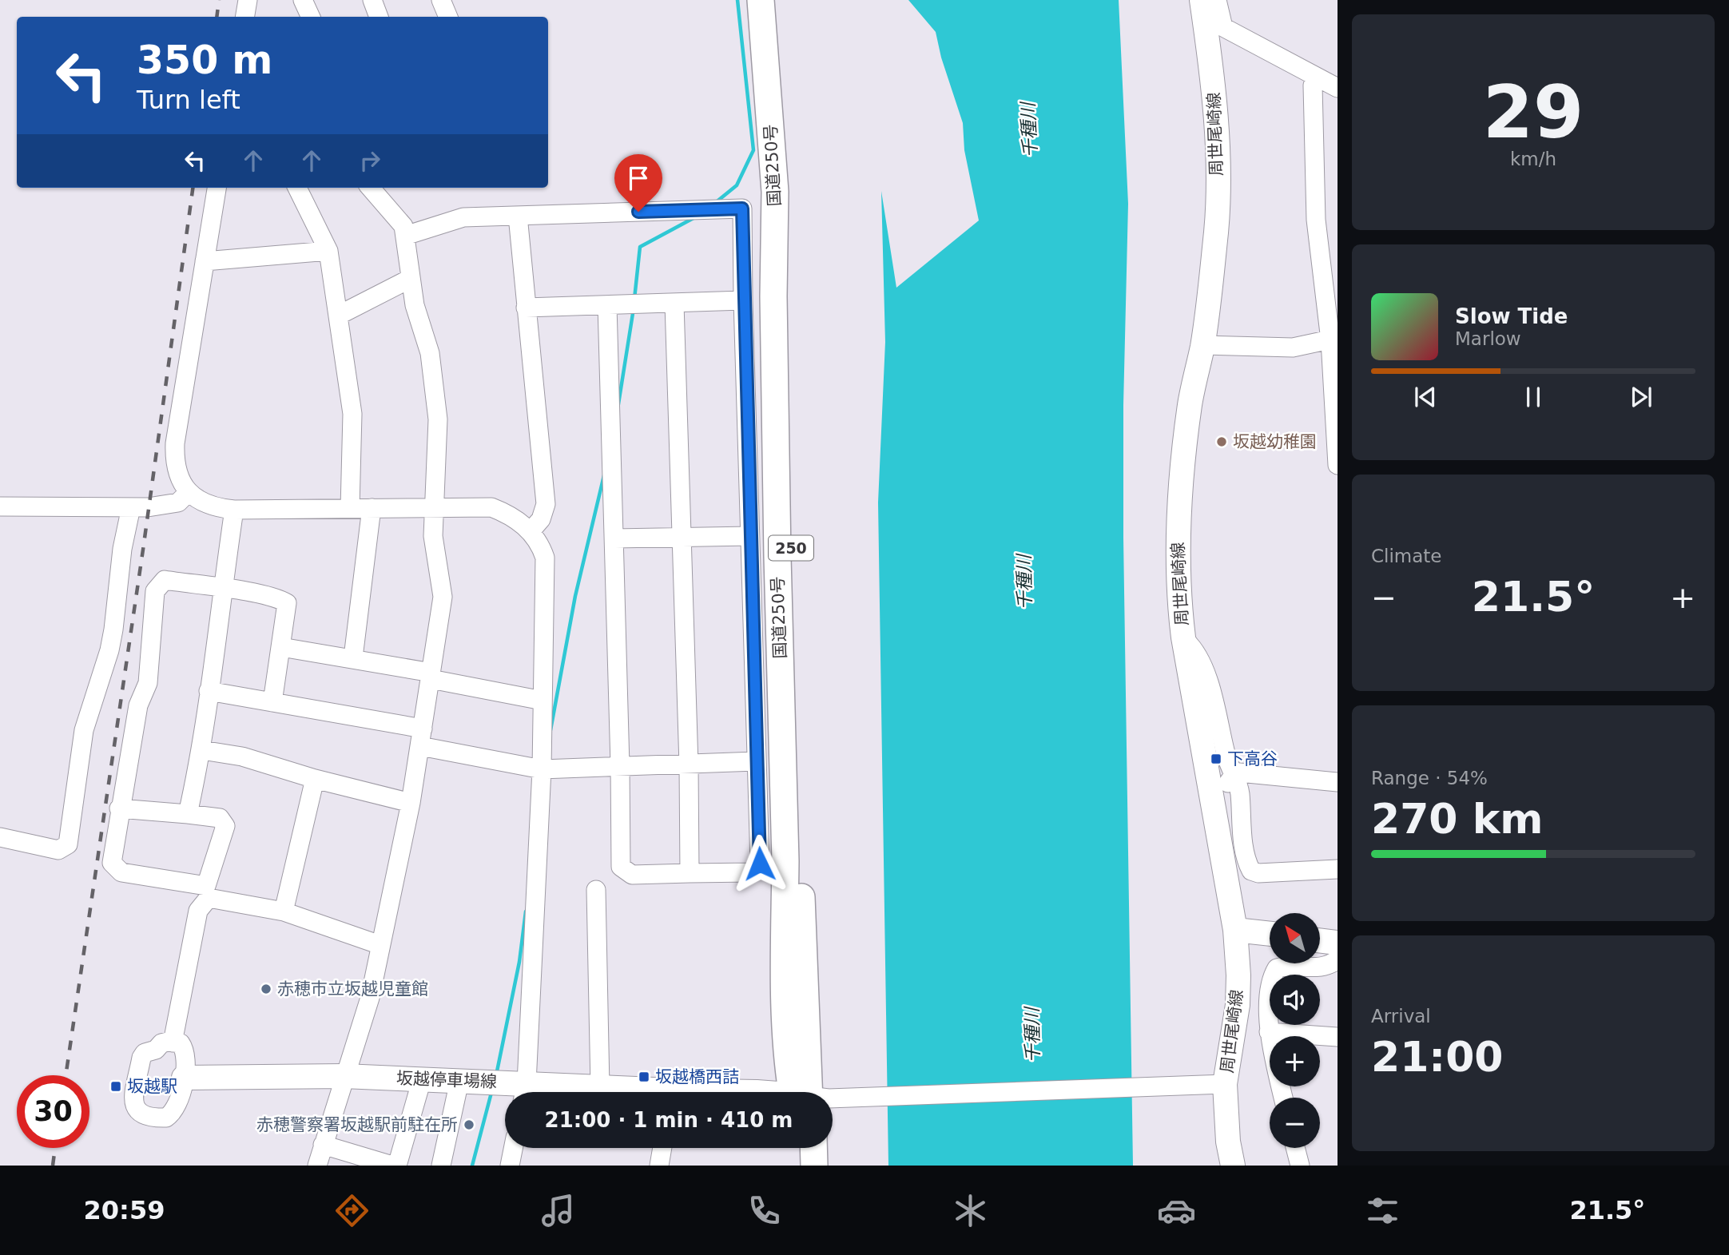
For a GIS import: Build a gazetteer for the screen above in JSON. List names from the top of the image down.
{
  "streets": {
    "highway": ["国道250号", "250"],
    "main road": ["周世尾崎線", "坂越停車場線"]
  },
  "water": ["千種川"],
  "places": {
    "other": ["坂越幼稚園", "赤穂市立坂越児童館", "赤穂警察署坂越駅前駐在所"],
    "transit": ["下高谷", "坂越橋西詰", "坂越駅"]
  },
  "north": "top left",
  "page": {
    "tile": [
      ["29", "km/h"],
      "Climate",
      ["Range · 54%", "270 km"],
      ["Arrival", "21:00"]
    ],
    "turn": ["350 m", "Turn left"],
    "song": ["Slow Tide", "Marlow"],
    "heat": ["−", "21.5°", "+"],
    "map_buttons": ["+", "−"],
    "limit": "30",
    "trip": "21:00 · 1 min · 410 m",
    "tabs": ["20:59", "21.5°"]
  }
}
